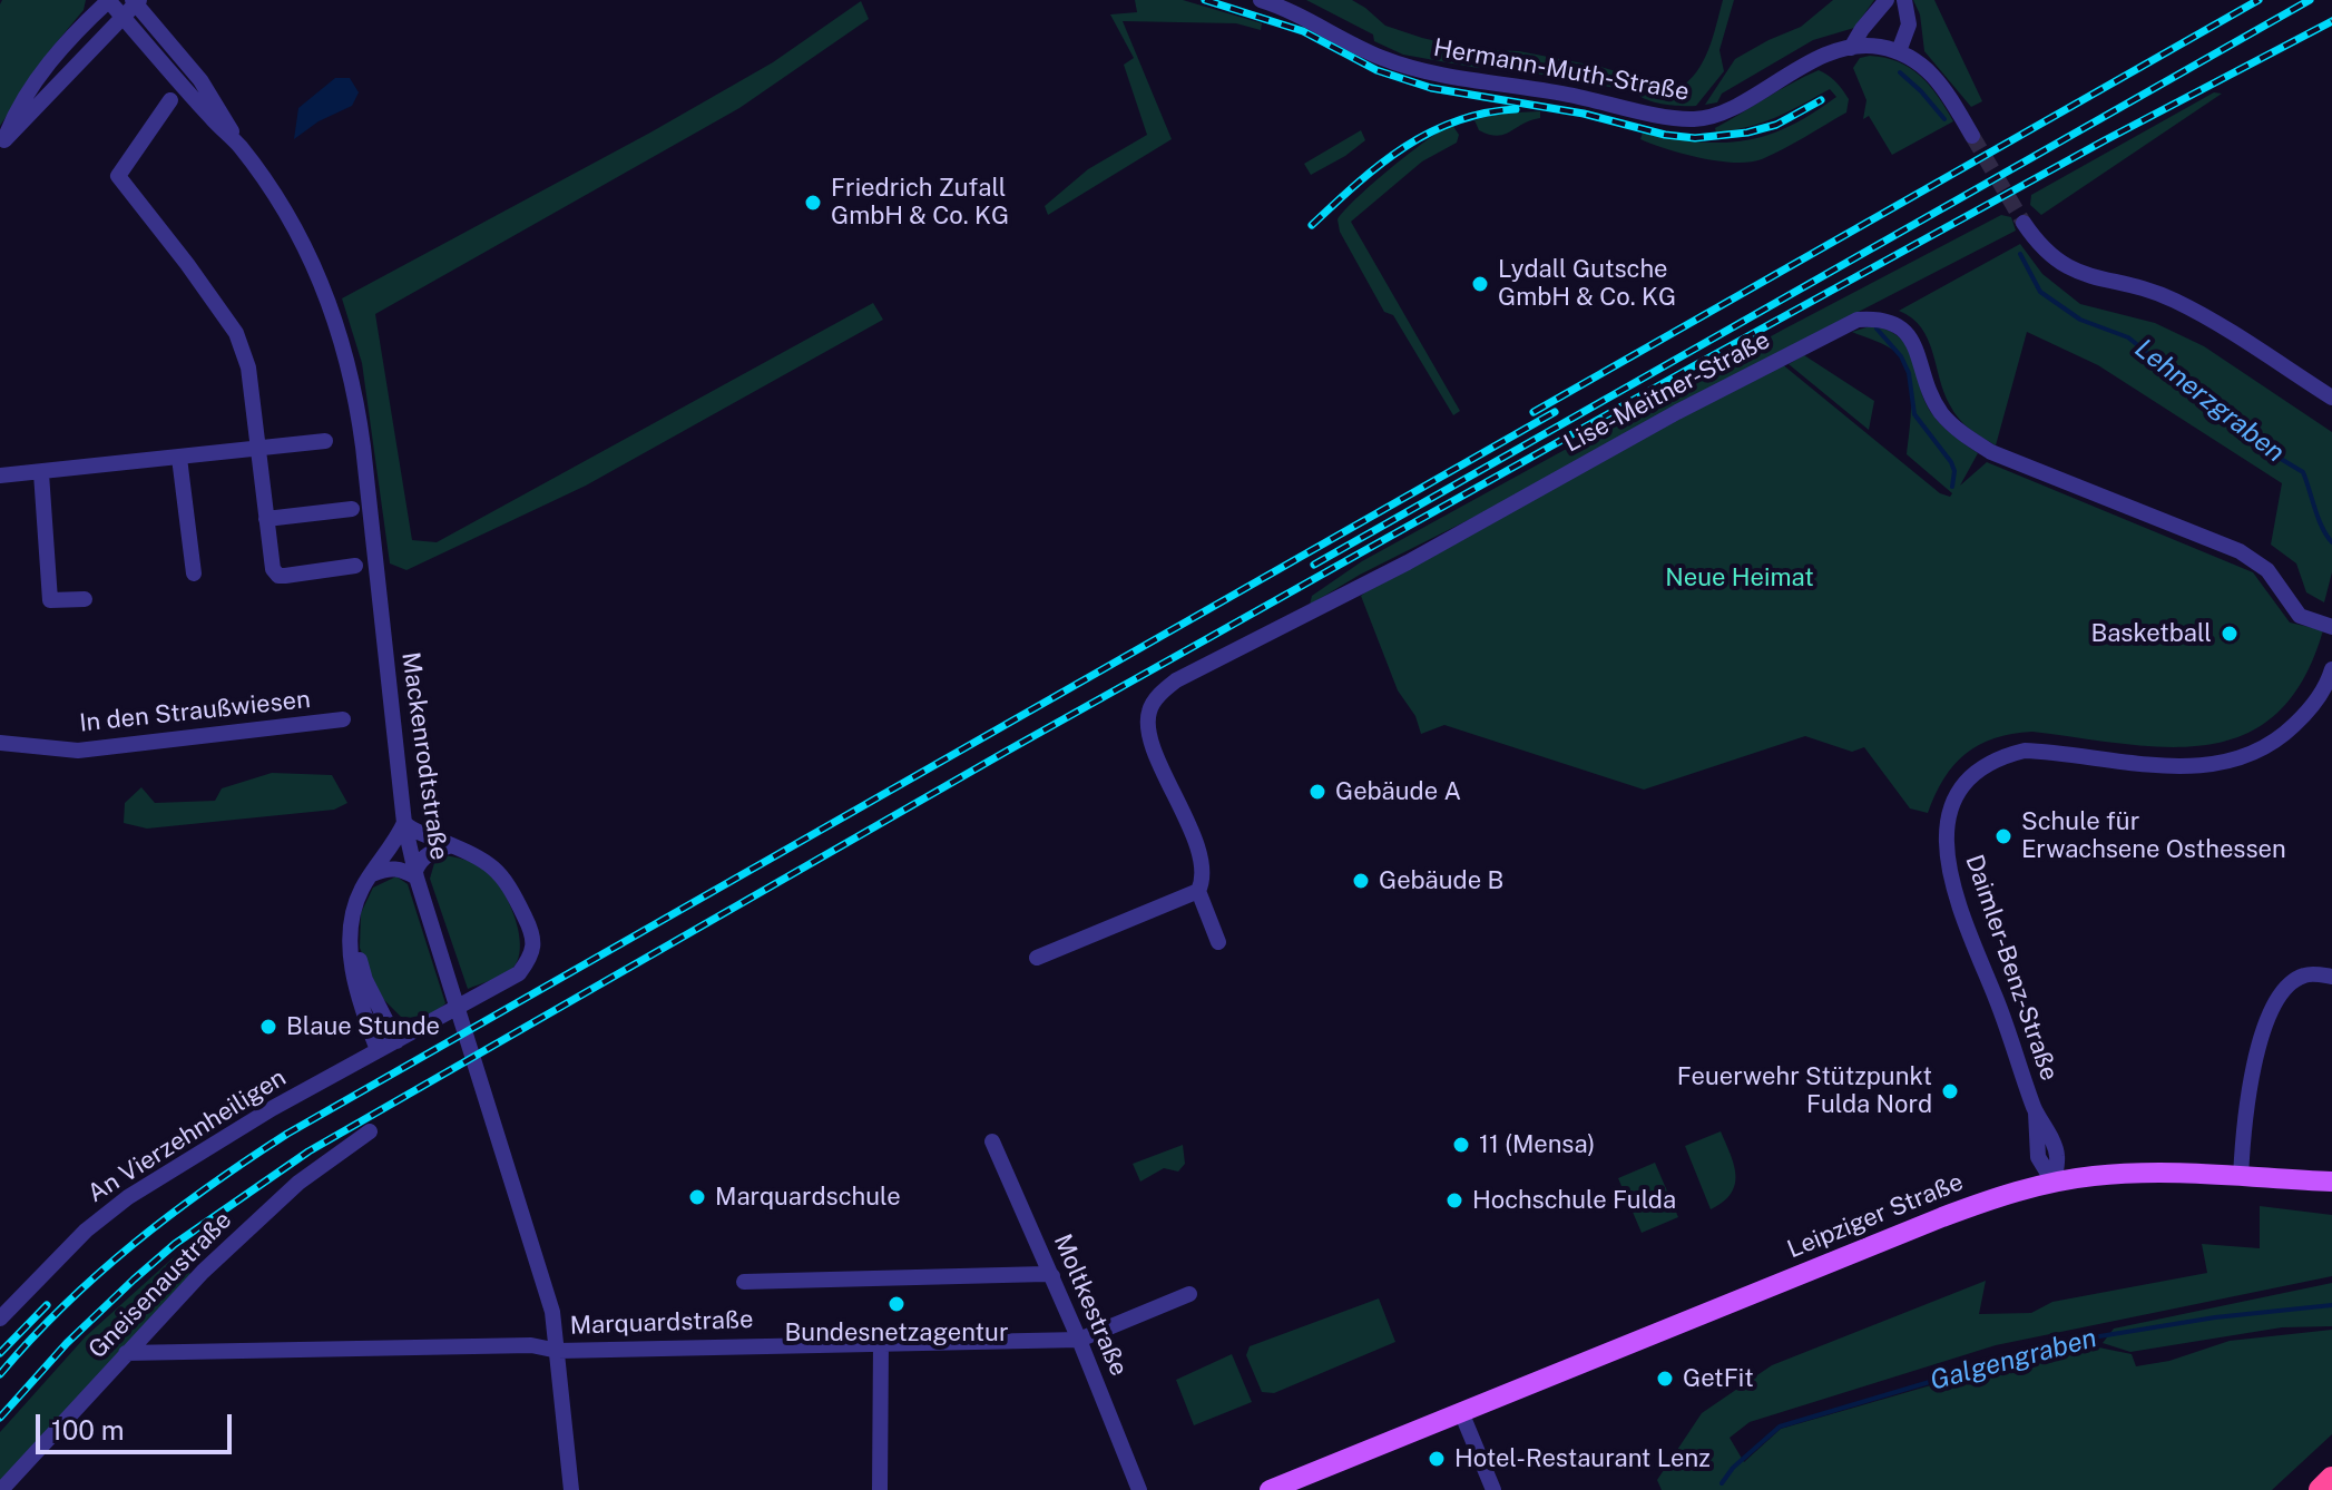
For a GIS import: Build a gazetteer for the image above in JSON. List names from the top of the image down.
{
  "streets": {
    "main road": ["Leipziger Straße"],
    "street": [
      "Hermann-Muth-Straße",
      "Lise-Meitner-Straße",
      "In den Straußwiesen",
      "Mackenrodtstraße",
      "Daimler-Benz-Straße",
      "An Vierzehnheiligen",
      "Gneisenaustraße",
      "Moltkestraße",
      "Marquardstraße"
    ]
  },
  "crossings": [
    ["Mackenrodtstraße", "An Vierzehnheiligen"],
    ["Mackenrodtstraße", "Marquardstraße"],
    ["Daimler-Benz-Straße", "Leipziger Straße"],
    ["Gneisenaustraße", "Marquardstraße"],
    ["Moltkestraße", "Marquardstraße"]
  ],
  "water": ["Lehnerzgraben", "Galgengraben"],
  "parks": ["Neue Heimat"],
  "places": [
    "Friedrich Zufall GmbH & Co. KG",
    "Lydall Gutsche GmbH & Co. KG",
    "Basketball",
    "Gebäude A",
    "Schule für Erwachsene Osthessen",
    "Gebäude B",
    "Blaue Stunde",
    "Feuerwehr Stützpunkt Fulda Nord",
    "11 (Mensa)",
    "Marquardschule",
    "Hochschule Fulda",
    "Bundesnetzagentur",
    "GetFit",
    "Hotel-Restaurant Lenz"
  ],
  "scale_bar": "100 m"
}
